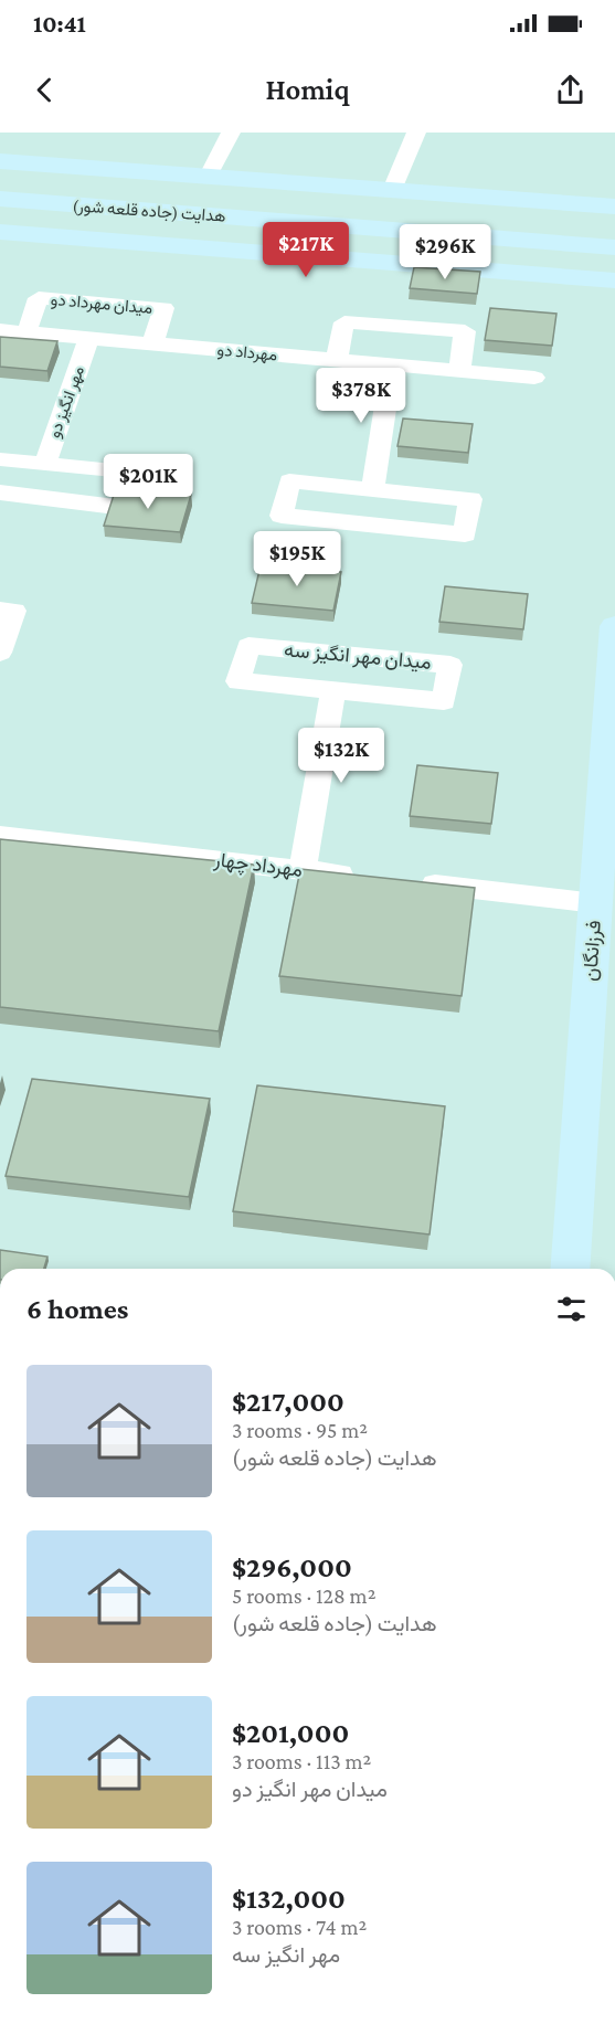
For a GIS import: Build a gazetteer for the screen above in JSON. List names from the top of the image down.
{
  "streets": {
    "main road": ["هدایت (جاده قلعه شور)", "فرزانگان"],
    "street": [
      "میدان مهرداد دو",
      "مهرداد دو",
      "مهر انگیز دو",
      "میدان مهر انگیز سه",
      "مهرداد چهار"
    ]
  },
  "crossings": [
    ["میدان مهرداد دو", "مهرداد دو"],
    ["مهرداد دو", "مهر انگیز دو"]
  ],
  "page": {
    "status": "10:41",
    "header": "Homiq",
    "price": [
      "$217K",
      "$296K",
      "$378K",
      "$201K",
      "$195K",
      "$132K"
    ],
    "heading": "6 homes",
    "list": [
      {
        "name": "$217,000",
        "note": "3 rooms · 95 m² · هدایت (جاده قلعه شور)"
      },
      {
        "name": "$296,000",
        "note": "5 rooms · 128 m² · هدایت (جاده قلعه شور)"
      },
      {
        "name": "$201,000",
        "note": "3 rooms · 113 m² · میدان مهر انگیز دو"
      },
      {
        "name": "$132,000",
        "note": "3 rooms · 74 m² · مهر انگیز سه"
      }
    ]
  }
}
